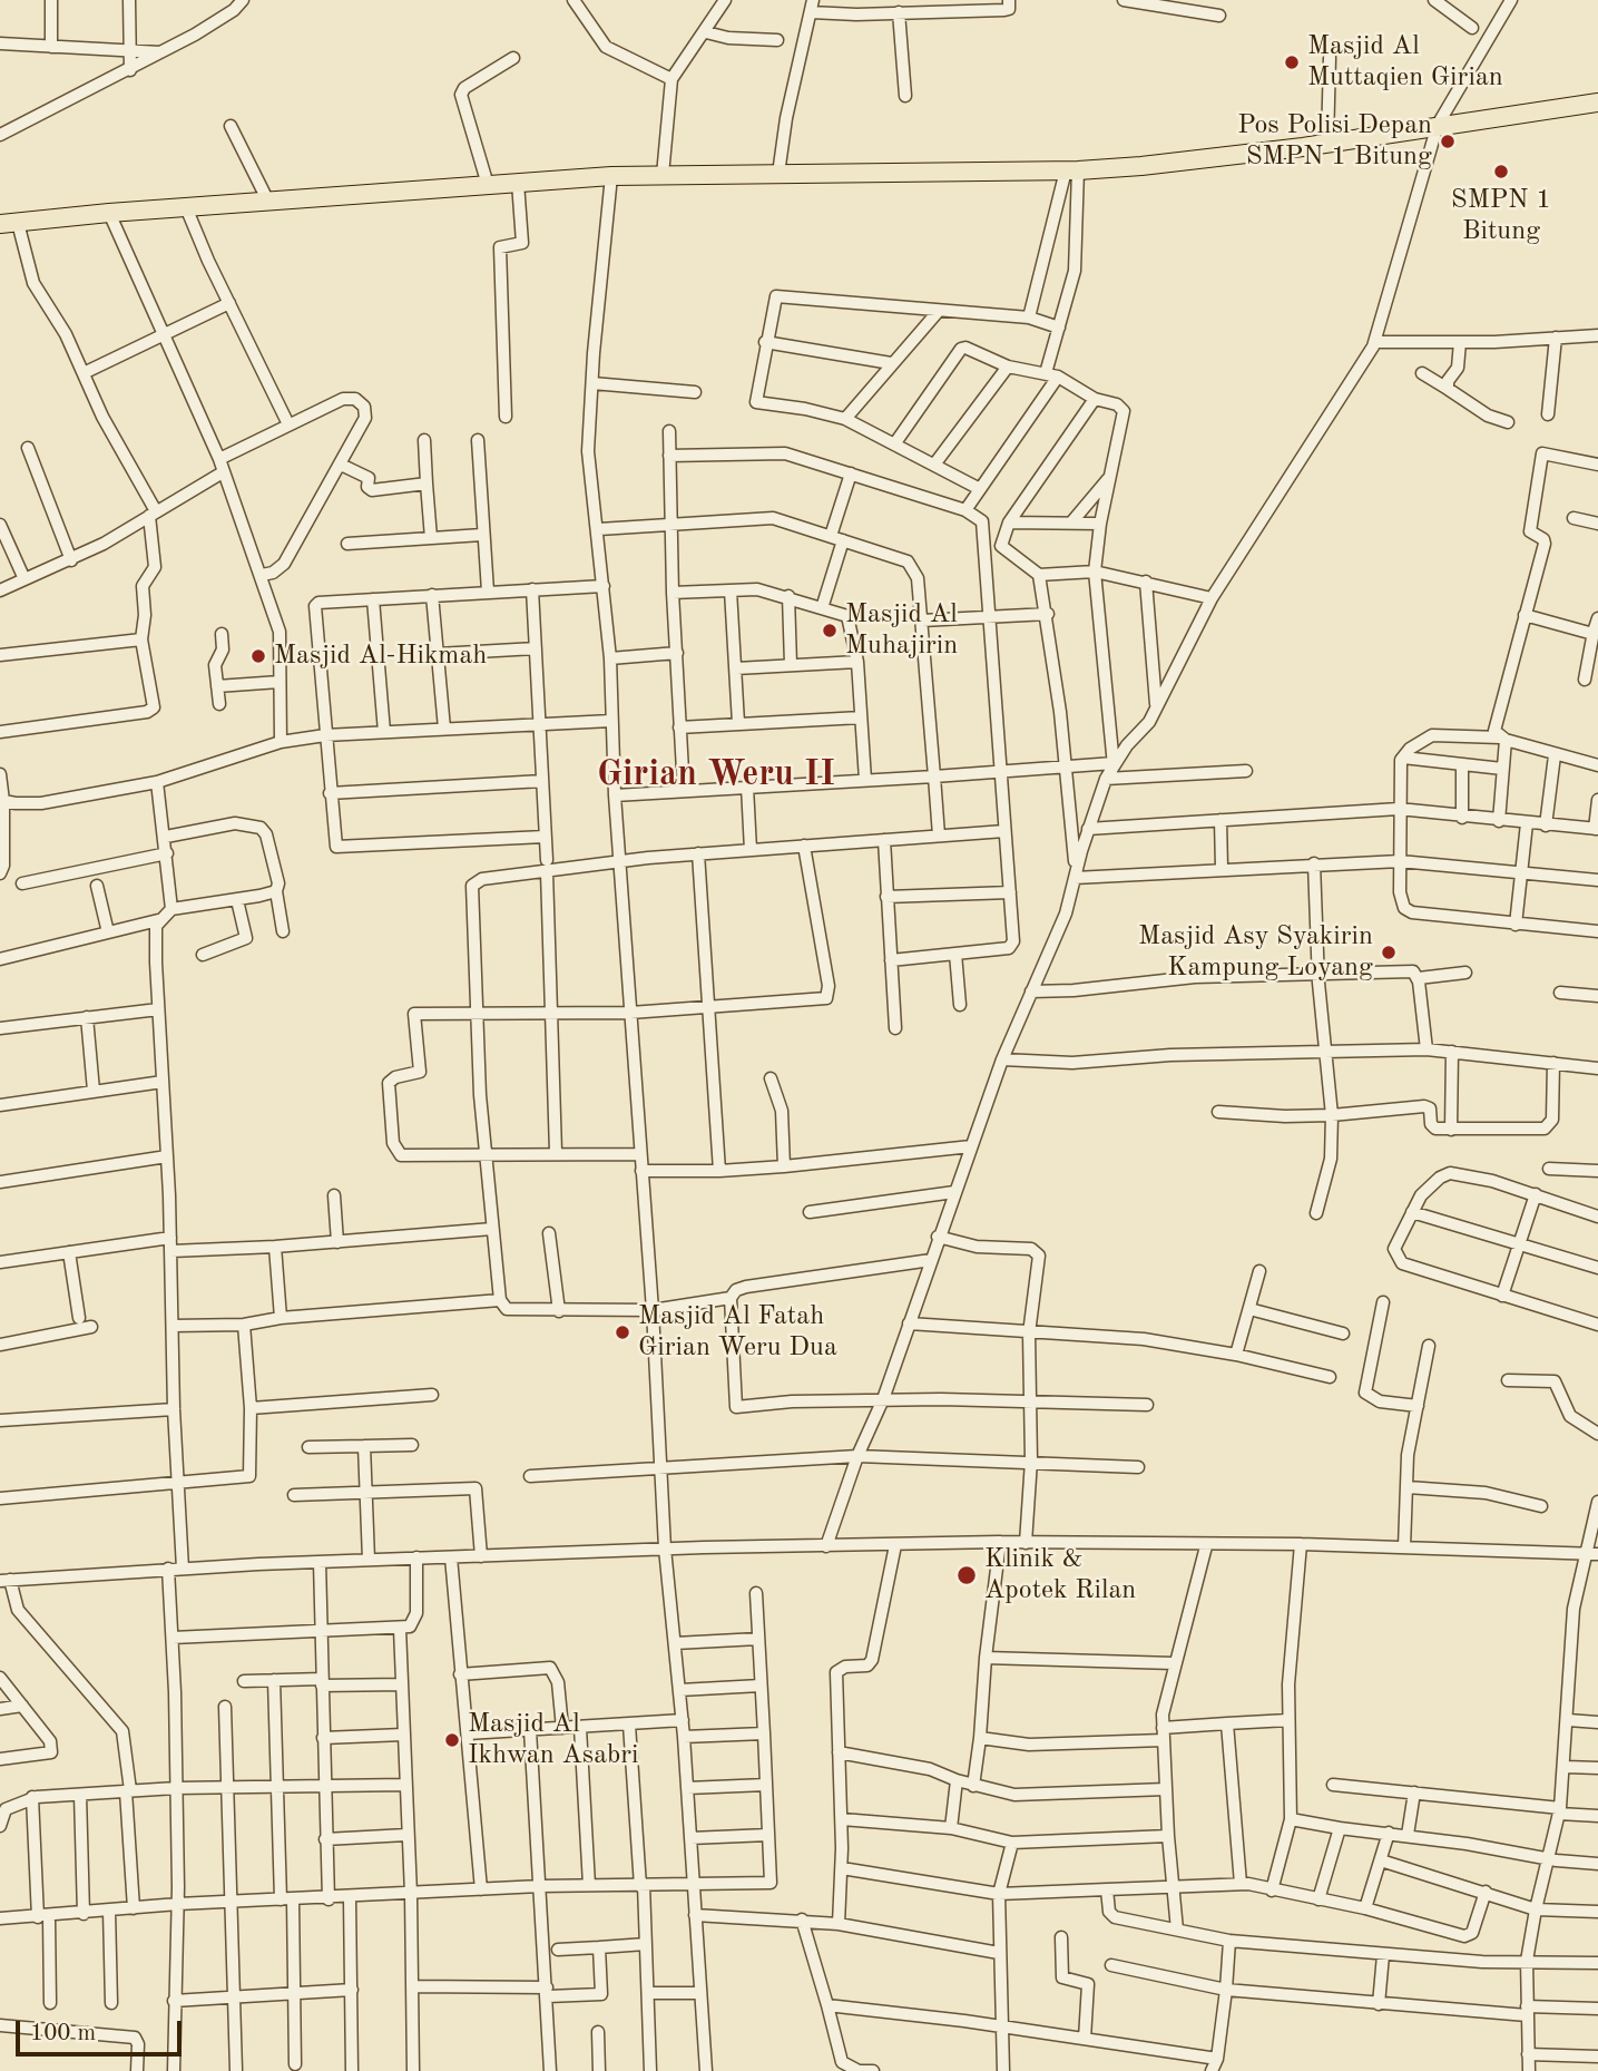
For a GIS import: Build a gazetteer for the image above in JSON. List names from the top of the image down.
{
  "districts": ["Girian Weru II"],
  "places": [
    "Masjid Al Muttaqien Girian",
    "Pos Polisi Depan SMPN 1 Bitung",
    "SMPN 1 Bitung",
    "Masjid Al Muhajirin",
    "Masjid Al-Hikmah",
    "Masjid Asy Syakirin Kampung Loyang",
    "Masjid Al Fatah Girian Weru Dua",
    "Klinik & Apotek Rilan",
    "Masjid Al Ikhwan Asabri"
  ],
  "scale_bar": "100 m"
}
